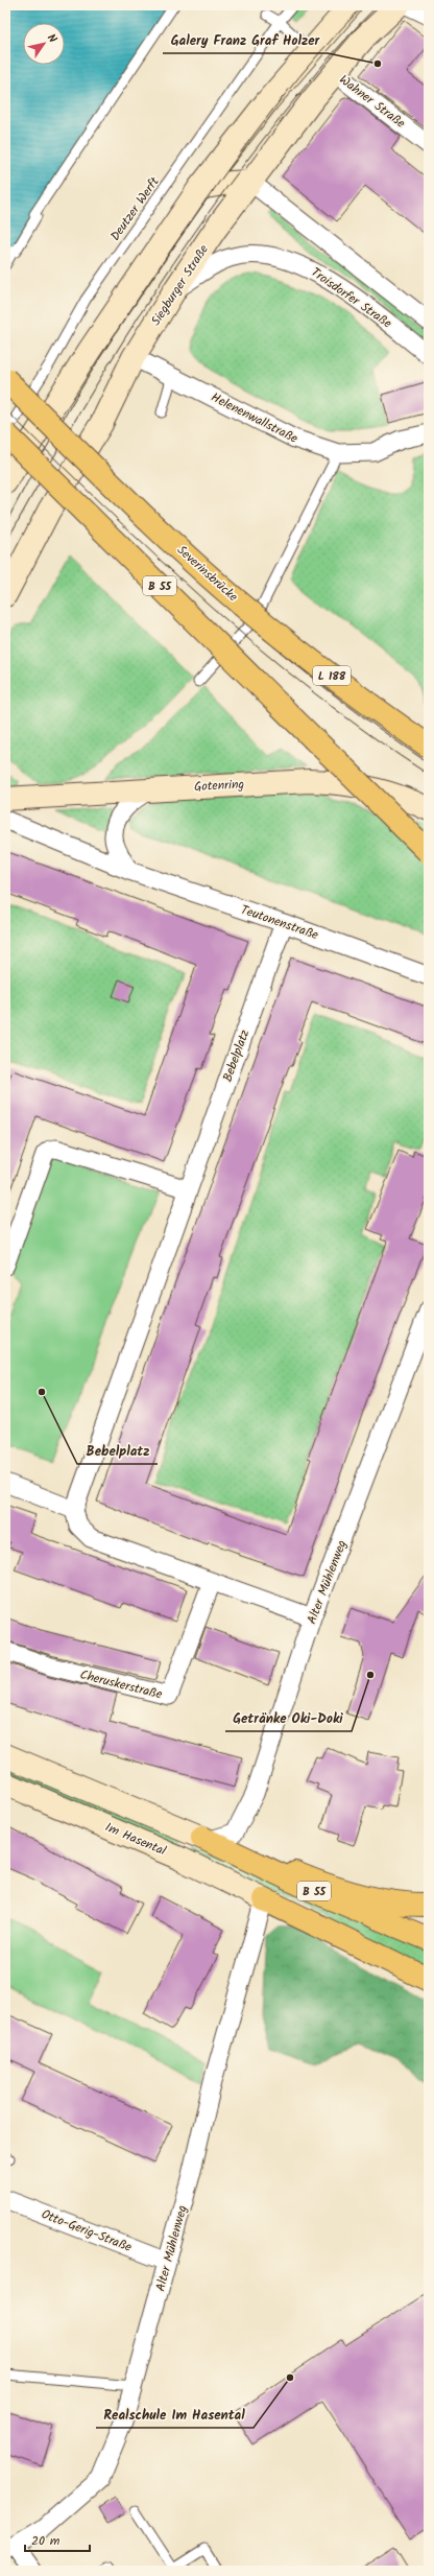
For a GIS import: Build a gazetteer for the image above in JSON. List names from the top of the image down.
{
  "streets": {
    "main road": [
      "Siegburger Straße",
      "Severinsbrücke",
      "B 55",
      "L 188",
      "Gotenring",
      "Im Hasental"
    ],
    "street": [
      "Wahner Straße",
      "Troisdorfer Straße",
      "Helenenwallstraße",
      "Teutonenstraße",
      "Bebelplatz",
      "Alter Mühlenweg",
      "Cheruskerstraße",
      "Otto-Gerig-Straße"
    ],
    "lane": ["Deutzer Werft"]
  },
  "crossings": [
    ["Wahner Straße", "Siegburger Straße"],
    ["Deutzer Werft", "B 55"],
    ["Siegburger Straße", "Troisdorfer Straße"],
    ["Siegburger Straße", "Helenenwallstraße"],
    ["B 55", "Alter Mühlenweg"],
    ["B 55", "Im Hasental"],
    ["Teutonenstraße", "Bebelplatz"],
    ["Alter Mühlenweg", "Im Hasental"],
    ["Alter Mühlenweg", "Otto-Gerig-Straße"]
  ],
  "places": [
    "Galery Franz Graf Holzer",
    "Bebelplatz",
    "Getränke Oki-Doki",
    "Realschule Im Hasental"
  ],
  "scale_bar": "20 m",
  "north": "top right"
}
